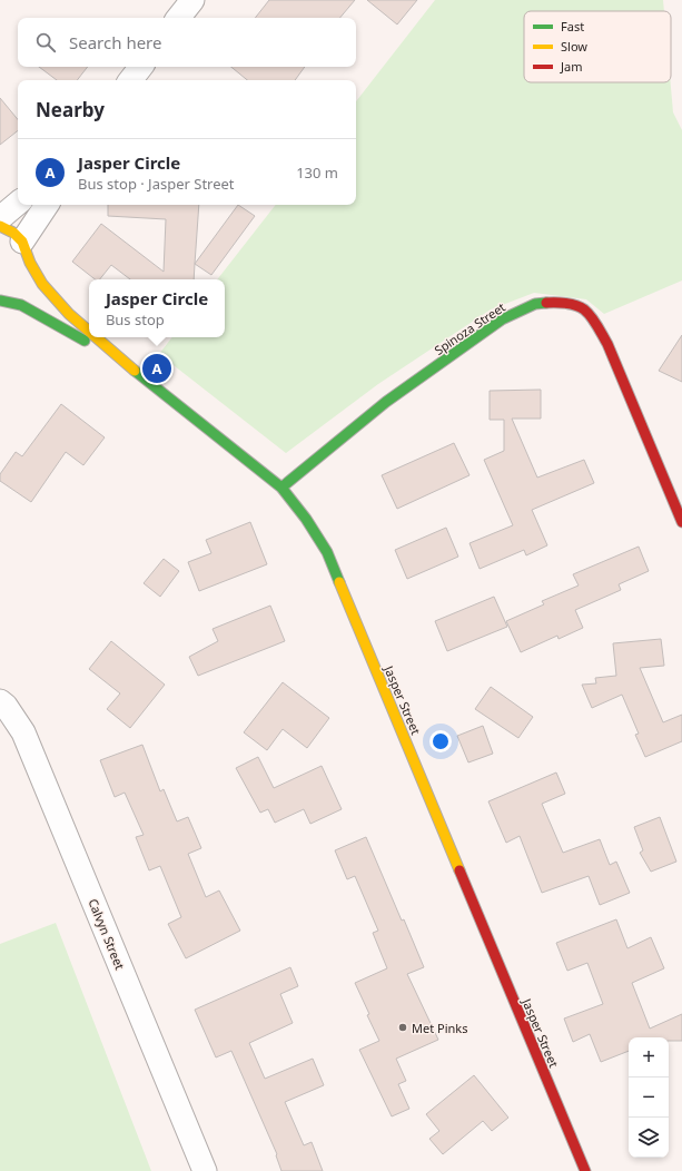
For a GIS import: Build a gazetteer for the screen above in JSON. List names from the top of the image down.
{
  "streets": {
    "street": ["Spinoza Street", "Jasper Street", "Calvyn Street"]
  },
  "crossings": [
    ["Spinoza Street", "Jasper Street"]
  ],
  "places": ["Met Pinks"],
  "legend": ["Fast", "Slow", "Jam"],
  "page": {
    "search": "Search here",
    "heading": "Nearby",
    "list": [
      {
        "mark": "A",
        "name": "Jasper Circle",
        "note": "Bus stop · Jasper Street",
        "value": "130 m"
      }
    ],
    "popup": ["Jasper Circle", "Bus stop"],
    "pins": "A",
    "map_buttons": ["+", "−"]
  }
}
